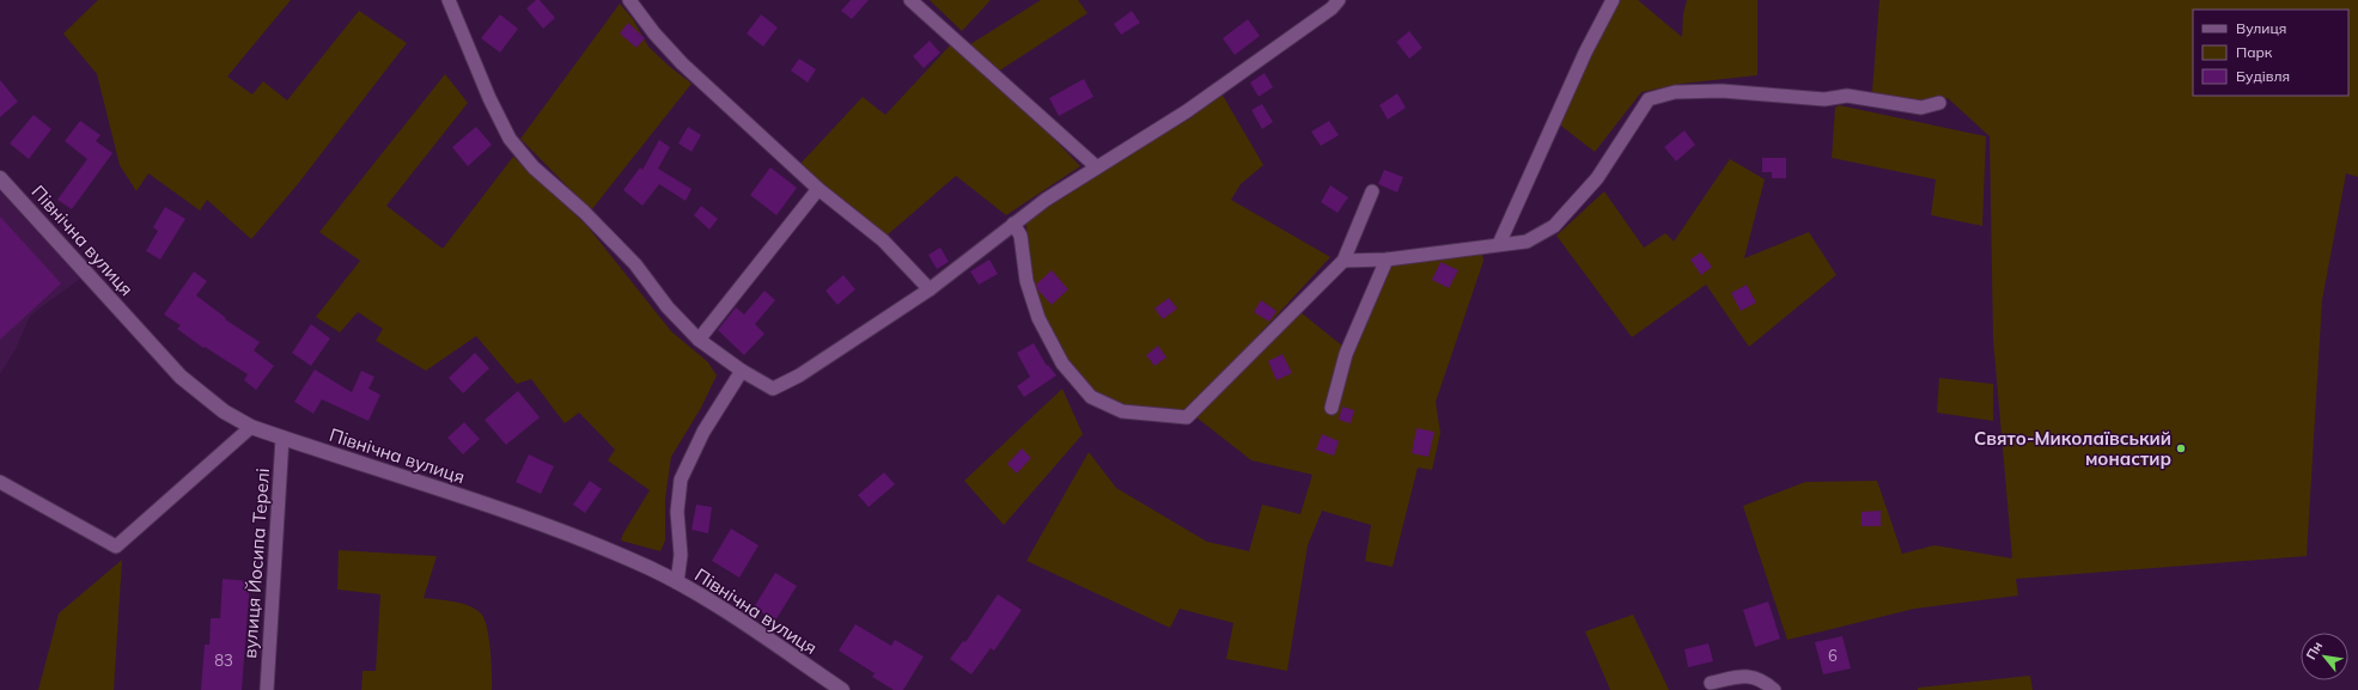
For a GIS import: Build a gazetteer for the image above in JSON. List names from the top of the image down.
{
  "streets": {
    "street": ["Північна вулиця", "вулиця Йосипа Терелі"]
  },
  "crossings": [
    ["Північна вулиця", "вулиця Йосипа Терелі"]
  ],
  "places": ["Свято-Миколаївський монастир"],
  "house_numbers": ["6", "83"],
  "legend": ["Вулиця", "Парк", "Будівля"],
  "north": "top left"
}
